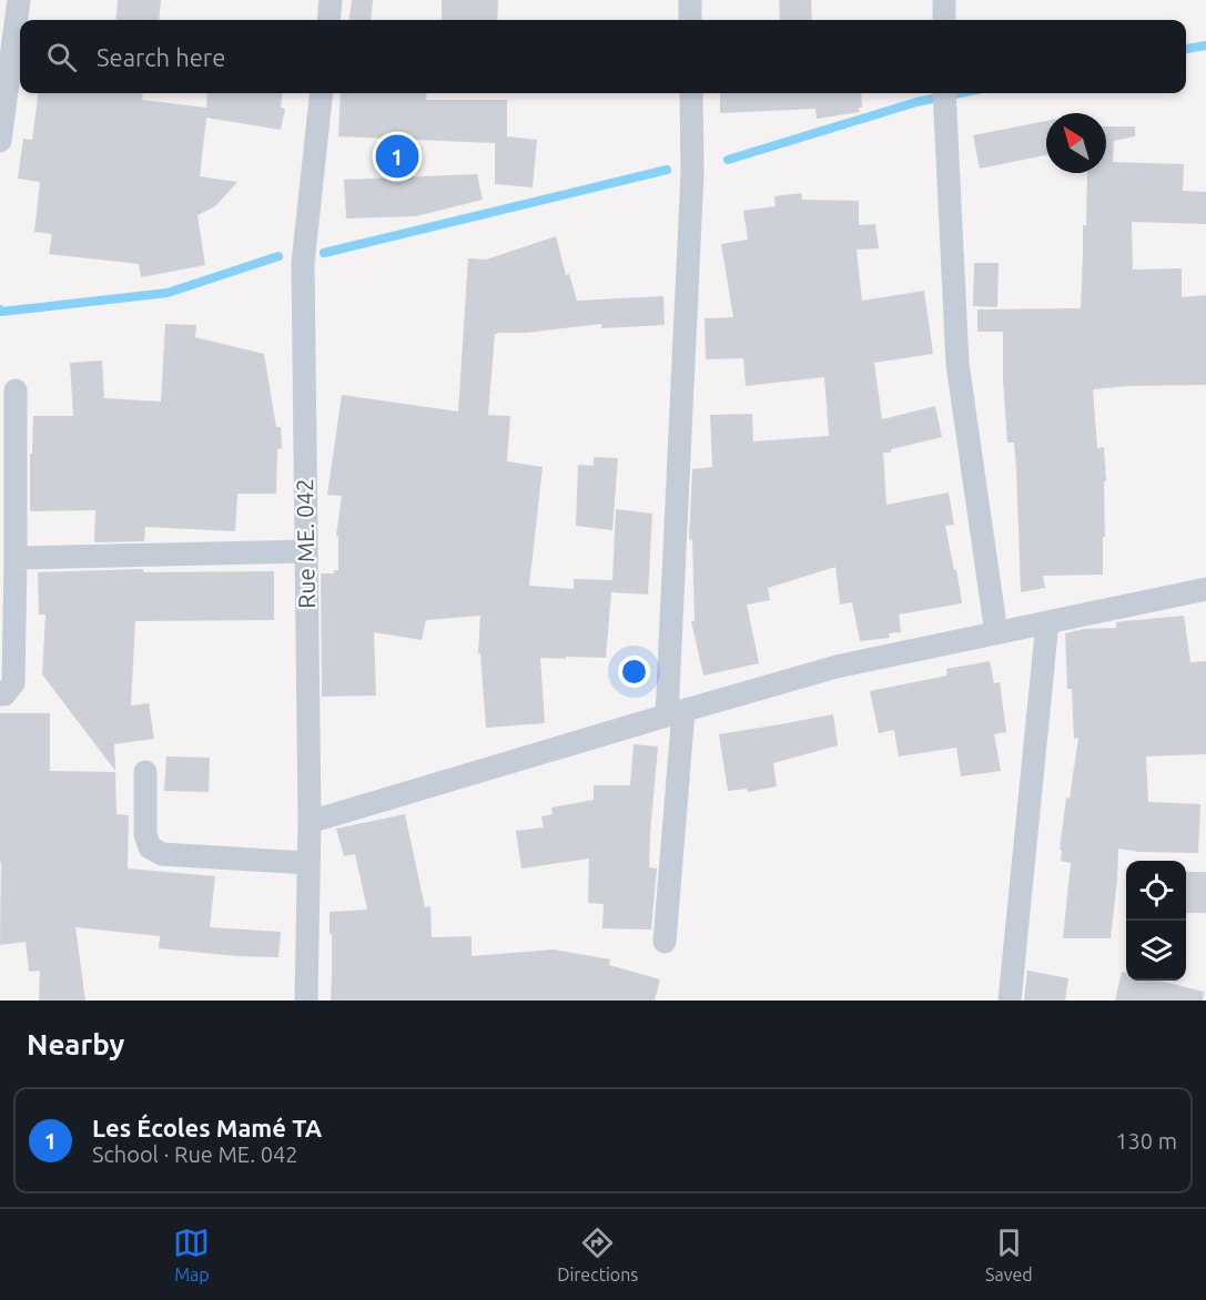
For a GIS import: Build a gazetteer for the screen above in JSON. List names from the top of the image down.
{
  "streets": {
    "street": ["Rue ME. 042"]
  },
  "north": "top left",
  "page": {
    "search": "Search here",
    "pins": "1",
    "heading": "Nearby",
    "list": [
      {
        "mark": "1",
        "name": "Les Écoles Mamé TA",
        "note": "School · Rue ME. 042",
        "value": "130 m"
      }
    ],
    "nav": ["Map", "Directions", "Saved"]
  }
}
